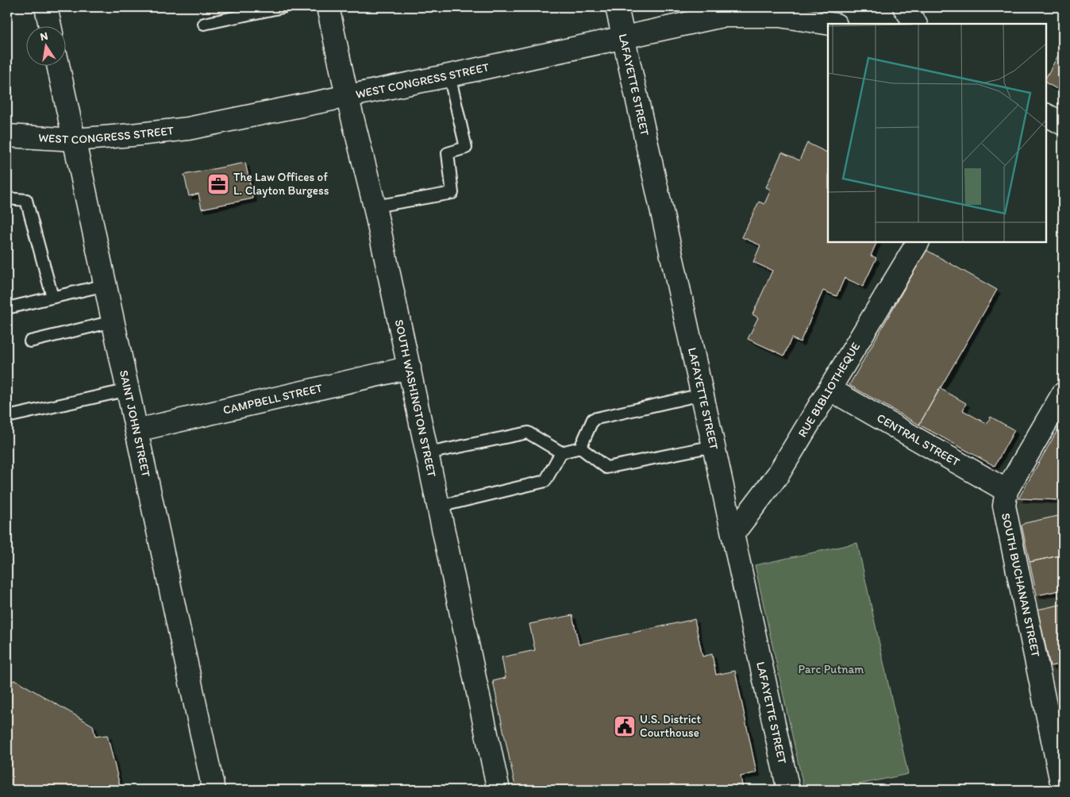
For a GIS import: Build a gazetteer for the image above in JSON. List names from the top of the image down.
{
  "streets": {
    "street": [
      "WEST CONGRESS STREET",
      "LAFAYETTE STREET",
      "RUE BIBLIOTHEQUE",
      "SOUTH WASHINGTON STREET",
      "CAMPBELL STREET",
      "SAINT JOHN STREET",
      "CENTRAL STREET",
      "SOUTH BUCHANAN STREET"
    ]
  },
  "crossings": [
    ["WEST CONGRESS STREET", "LAFAYETTE STREET"],
    ["WEST CONGRESS STREET", "SOUTH WASHINGTON STREET"],
    ["WEST CONGRESS STREET", "SAINT JOHN STREET"],
    ["LAFAYETTE STREET", "RUE BIBLIOTHEQUE"],
    ["RUE BIBLIOTHEQUE", "CENTRAL STREET"],
    ["SOUTH WASHINGTON STREET", "CAMPBELL STREET"],
    ["CAMPBELL STREET", "SAINT JOHN STREET"],
    ["CENTRAL STREET", "SOUTH BUCHANAN STREET"]
  ],
  "parks": ["Parc Putnam"],
  "places": {
    "office": ["The Law Offices of L. Clayton Burgess"],
    "public building": ["U.S. District Courthouse"]
  },
  "north": "top"
}
